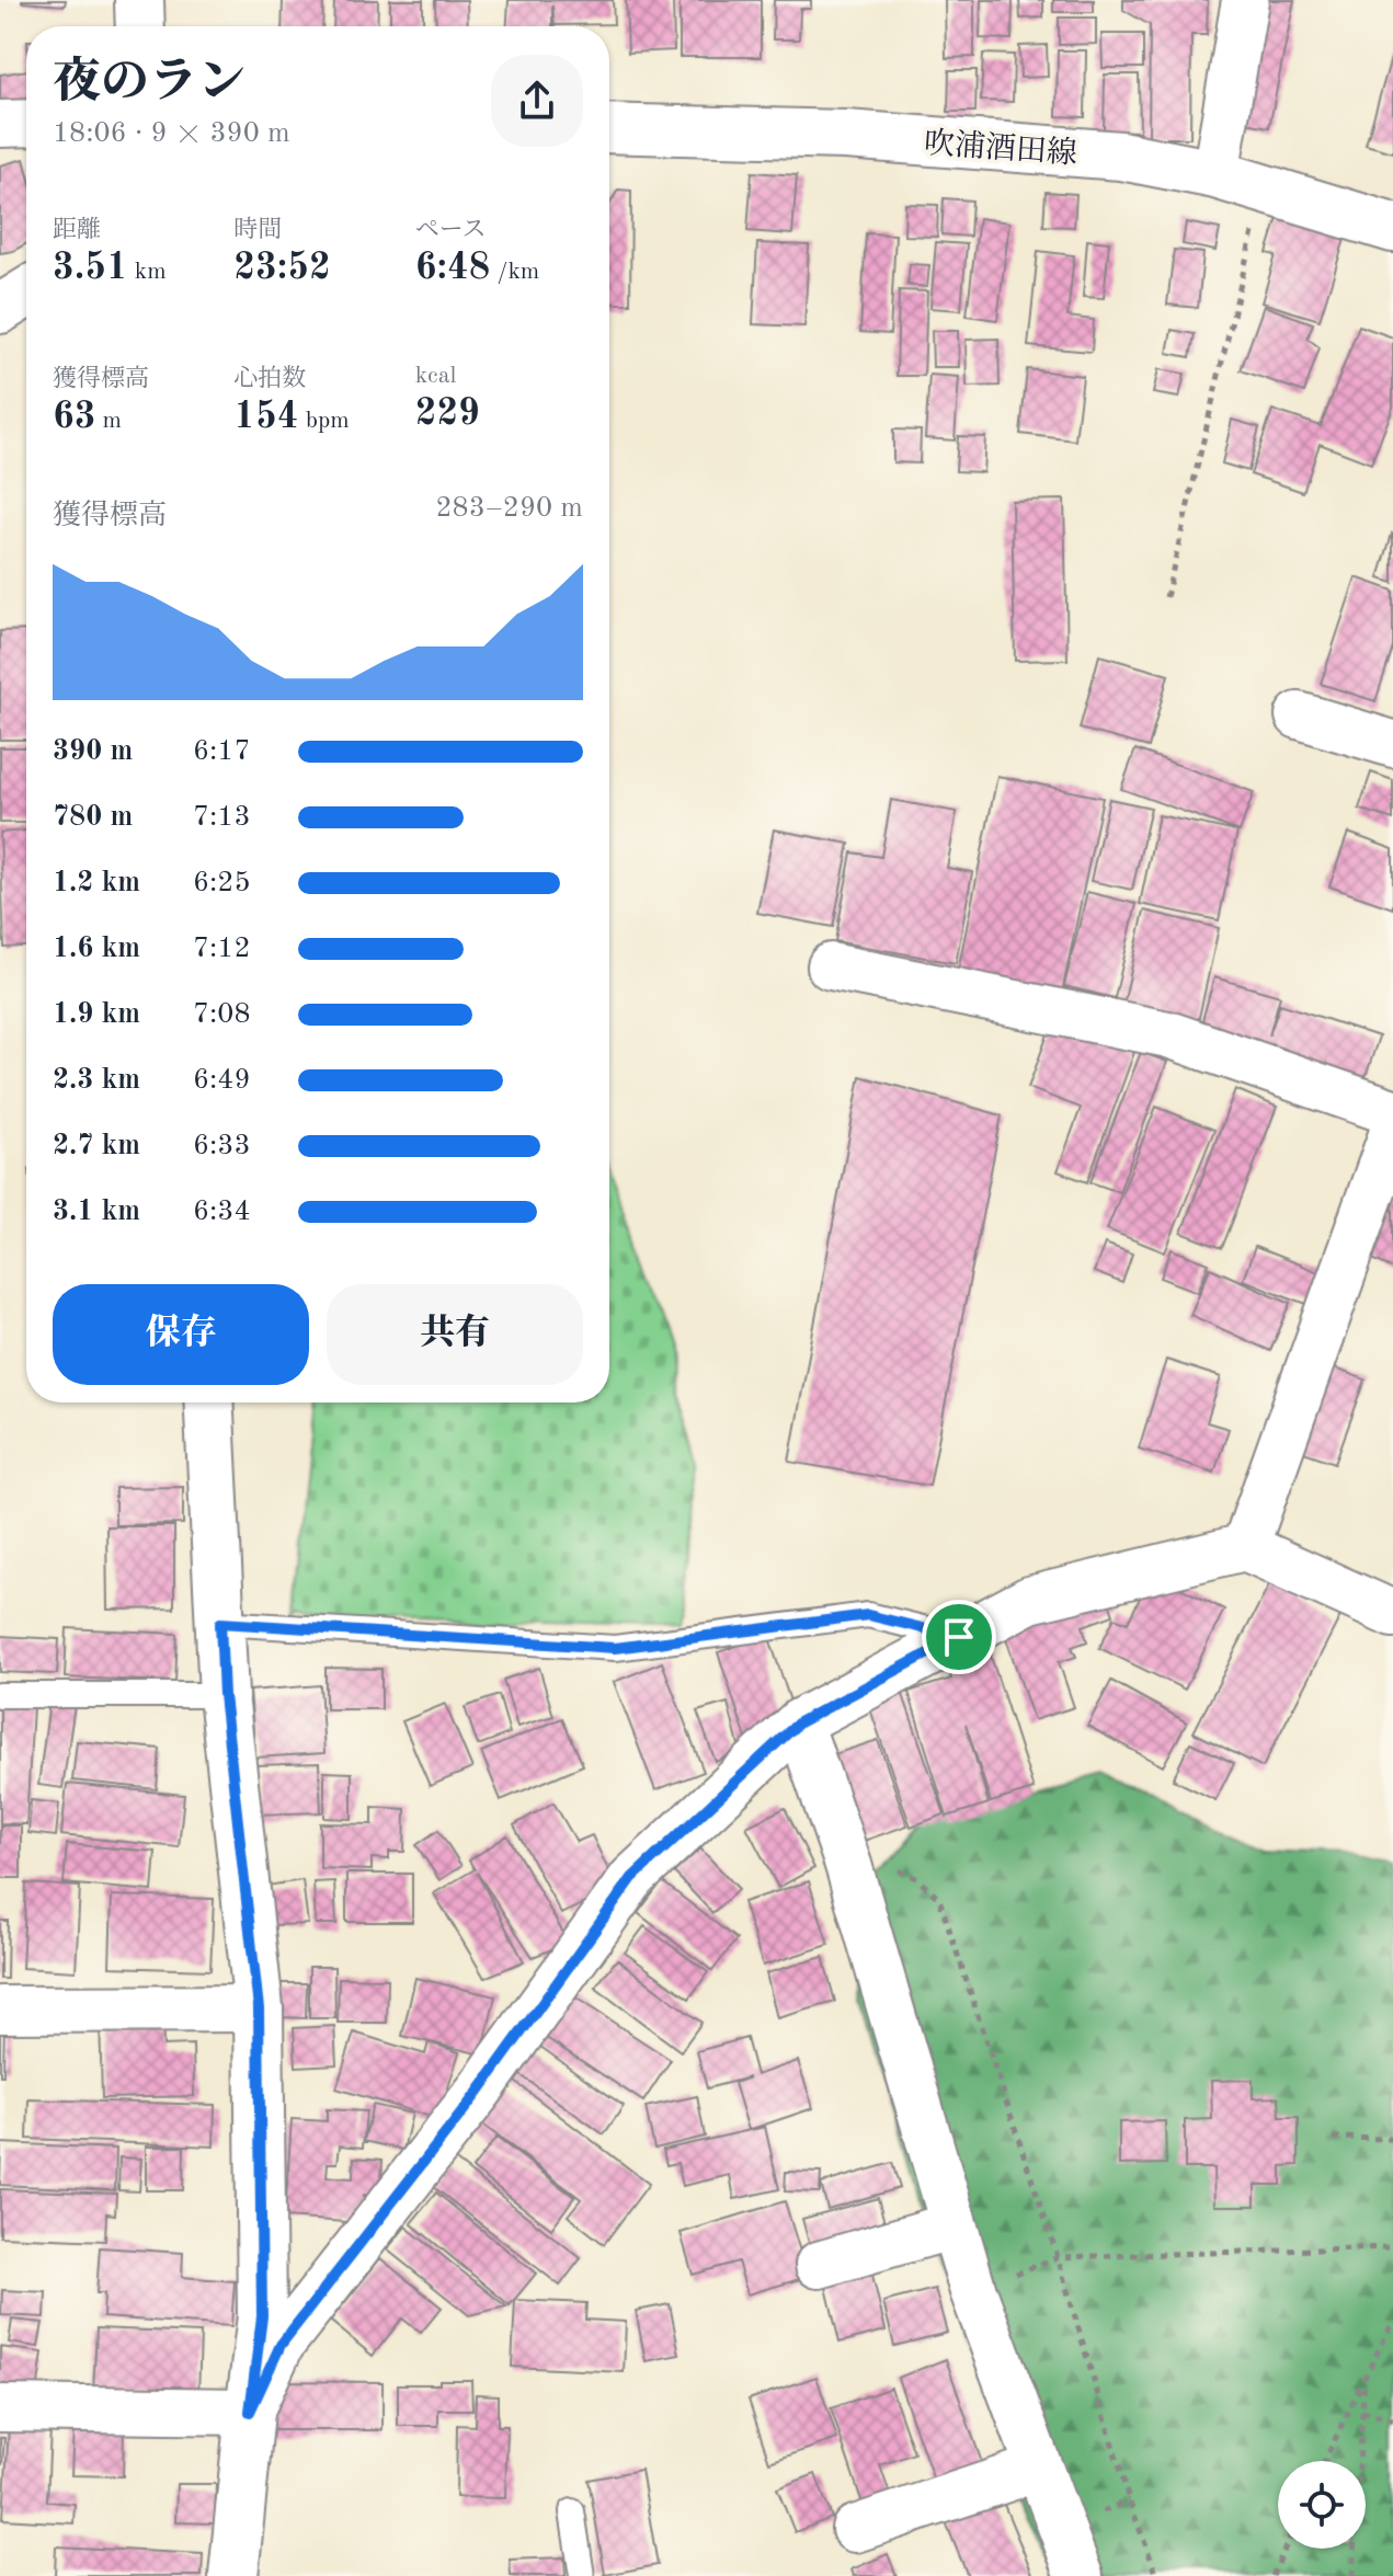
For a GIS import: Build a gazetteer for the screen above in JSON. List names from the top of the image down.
{
  "streets": {
    "main road": ["吹浦酒田線"]
  },
  "page": {
    "heading": ["夜のラン", "18:06 · 9 × 390 m"],
    "stats": [
      ["距離", "3.51 km"],
      ["時間", "23:52"],
      ["ペース", "6:48 /km"],
      ["獲得標高", "63 m"],
      ["心拍数", "154 bpm"],
      ["kcal", "229"]
    ],
    "chart": ["獲得標高", "283–290 m"],
    "list": [
      {
        "name": "390 m",
        "note": "6:17"
      },
      {
        "name": "780 m",
        "note": "7:13"
      },
      {
        "name": "1.2 km",
        "note": "6:25"
      },
      {
        "name": "1.6 km",
        "note": "7:12"
      },
      {
        "name": "1.9 km",
        "note": "7:08"
      },
      {
        "name": "2.3 km",
        "note": "6:49"
      },
      {
        "name": "2.7 km",
        "note": "6:33"
      },
      {
        "name": "3.1 km",
        "note": "6:34"
      }
    ],
    "buttons": ["保存", "共有"]
  }
}
